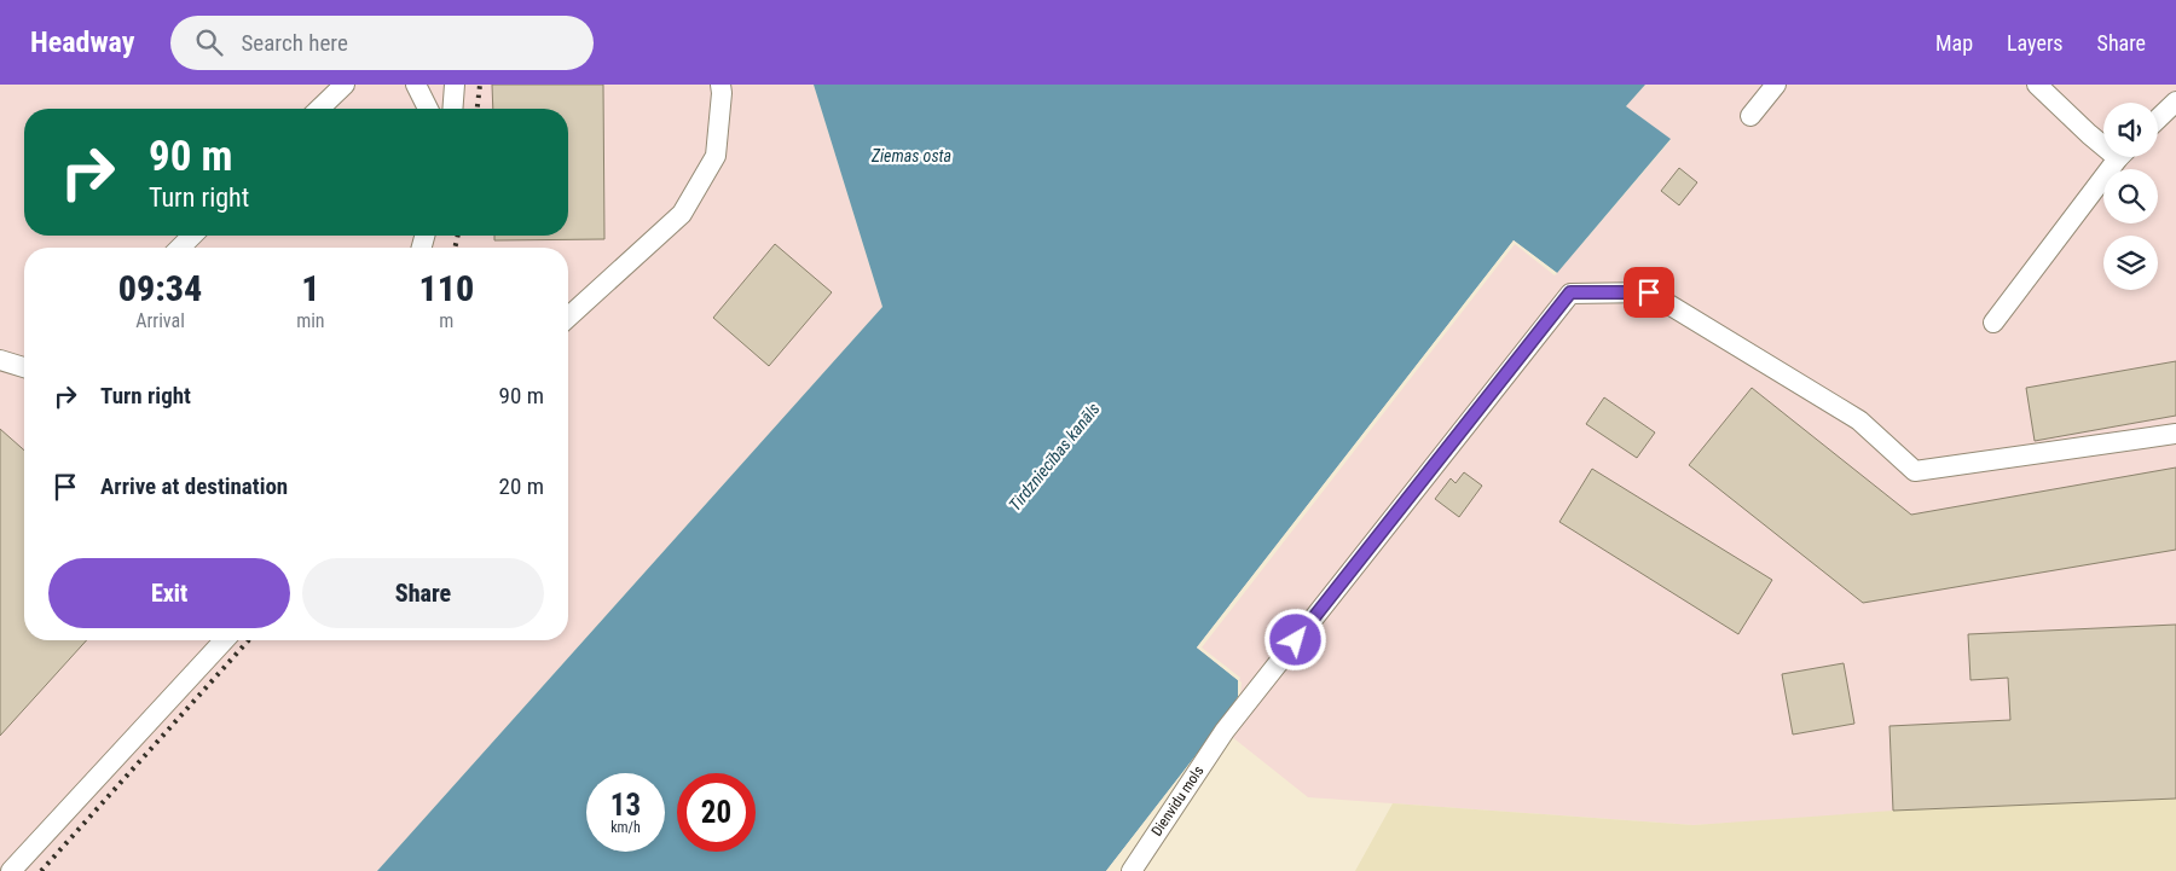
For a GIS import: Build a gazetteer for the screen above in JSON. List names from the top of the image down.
{
  "streets": {
    "lane": ["Dienvidu mols"]
  },
  "water": ["Ziemas osta", "Tirdzniecības kanāls"],
  "page": {
    "header": "Headway",
    "search": "Search here",
    "nav": ["Map", "Layers", "Share"],
    "turn": ["90 m", "Turn right"],
    "eta": [
      "09:34",
      "Arrival",
      "1",
      "min",
      "110",
      "m"
    ],
    "list": [
      {
        "name": "Turn right",
        "value": "90 m"
      },
      {
        "name": "Arrive at destination",
        "value": "20 m"
      }
    ],
    "buttons": ["Exit", "Share"],
    "speed": "13 km/h",
    "limit": "20"
  }
}
